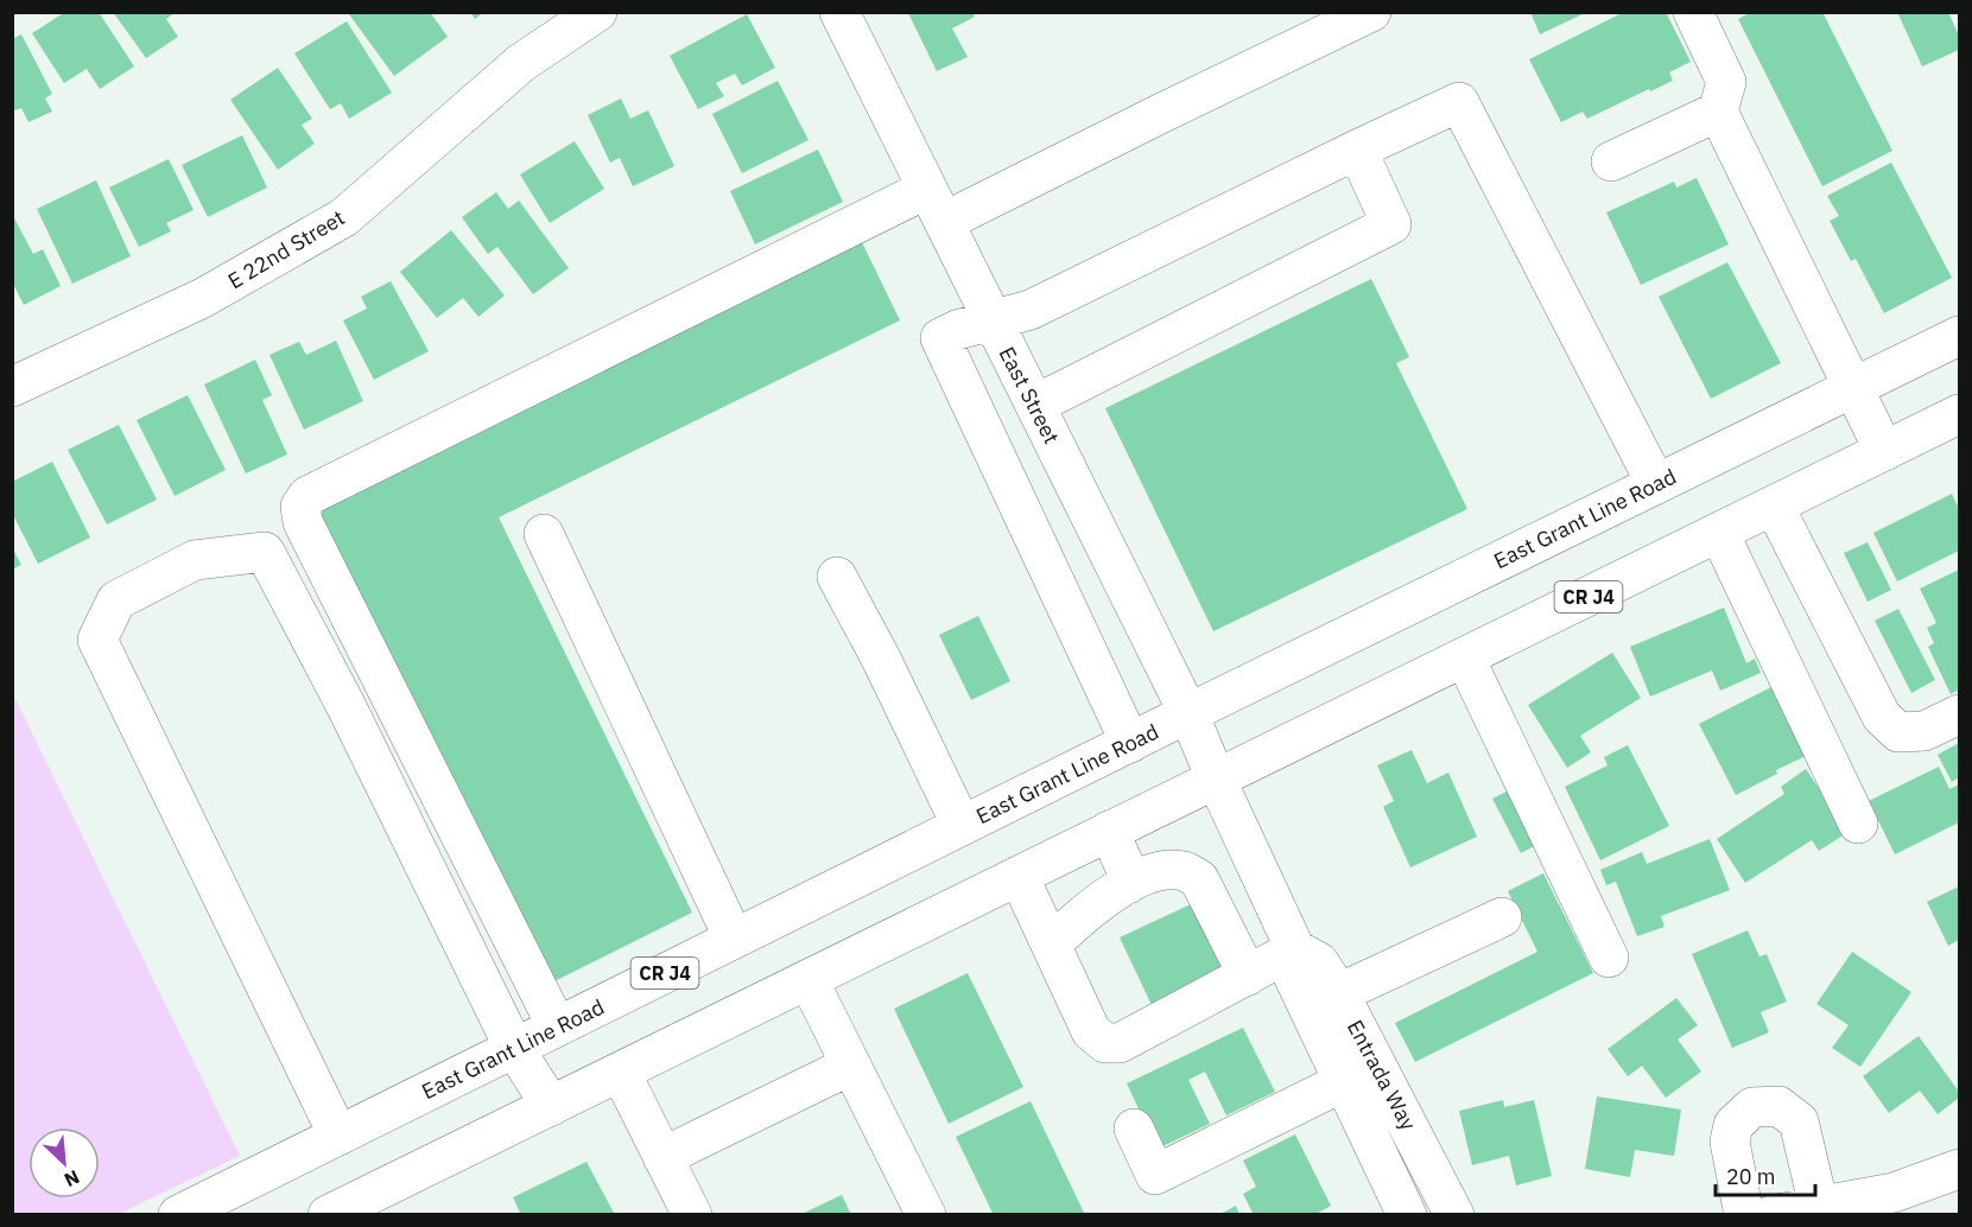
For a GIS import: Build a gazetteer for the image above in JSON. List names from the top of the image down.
{
  "streets": {
    "main road": [
      "E 22nd Street",
      "East Street",
      "East Grant Line Road",
      "CR J4",
      "Entrada Way"
    ]
  },
  "crossings": [
    ["East Street", "East Grant Line Road"],
    ["East Street", "CR J4"],
    ["East Street", "Entrada Way"],
    ["CR J4", "Entrada Way"]
  ],
  "scale_bar": "20 m",
  "north": "bottom right"
}
